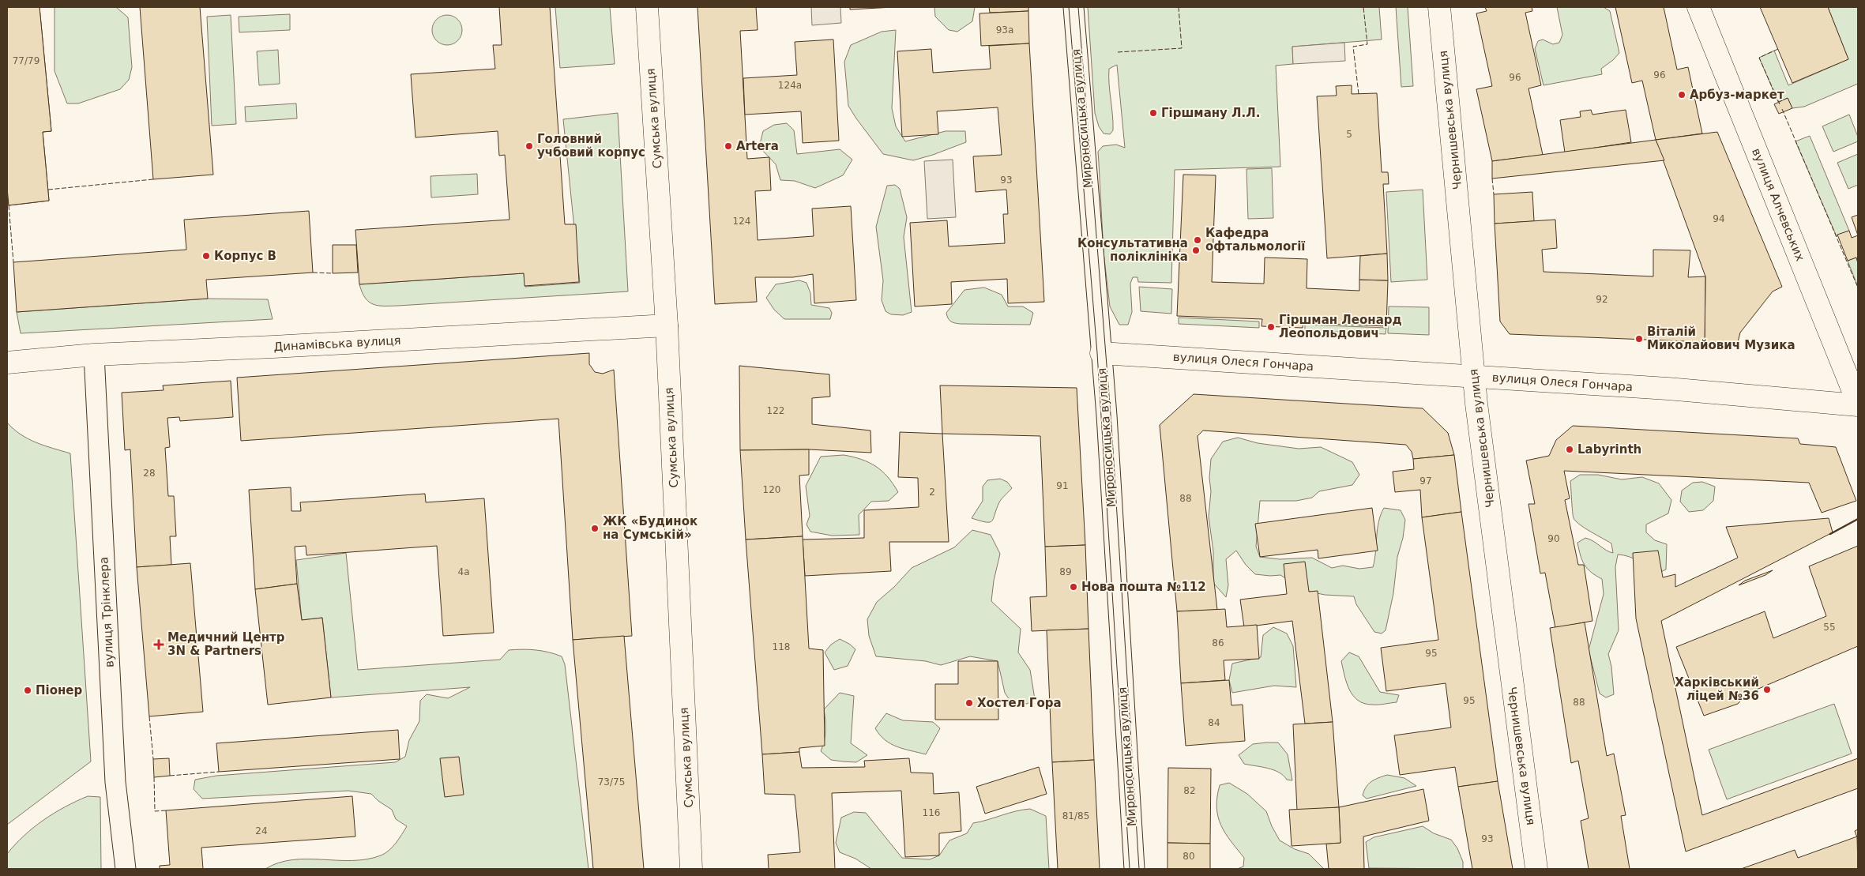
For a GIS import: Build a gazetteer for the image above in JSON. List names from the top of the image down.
{
  "streets": {
    "street": [
      "Сумська вулиця",
      "Мироносицька вулиця",
      "Чернишевська вулиця",
      "вулиця Алчевських",
      "Динамівська вулиця",
      "вулиця Олеся Гончара",
      "вулиця Трінклера"
    ]
  },
  "crossings": [
    ["Сумська вулиця", "Динамівська вулиця"],
    ["Мироносицька вулиця", "вулиця Олеся Гончара"],
    ["Чернишевська вулиця", "вулиця Олеся Гончара"],
    ["вулиця Алчевських", "вулиця Олеся Гончара"],
    ["Динамівська вулиця", "вулиця Трінклера"]
  ],
  "places": {
    "other": [
      "Арбуз-маркет",
      "Гіршману Л.Л.",
      "Головний учбовий корпус",
      "Artera",
      "Кафедра офтальмології",
      "Консультативна поліклініка",
      "Корпус В",
      "Гіршман Леонард Леопольдович",
      "Віталій Миколайович Музика",
      "Labyrinth",
      "ЖК «Будинок на Сумській»",
      "Нова пошта №112",
      "Харківський ліцей №36",
      "Піонер",
      "Хостел Гора"
    ],
    "health": ["Медичний Центр 3N & Partners"]
  },
  "house_numbers": [
    "93а",
    "77/79",
    "96",
    "96",
    "124а",
    "5",
    "93",
    "94",
    "124",
    "92",
    "122",
    "28",
    "97",
    "91",
    "120",
    "2",
    "88",
    "90",
    "4а",
    "89",
    "55",
    "86",
    "118",
    "95",
    "95",
    "88",
    "84",
    "73/75",
    "82",
    "116",
    "81/85",
    "24",
    "93",
    "80"
  ]
}
